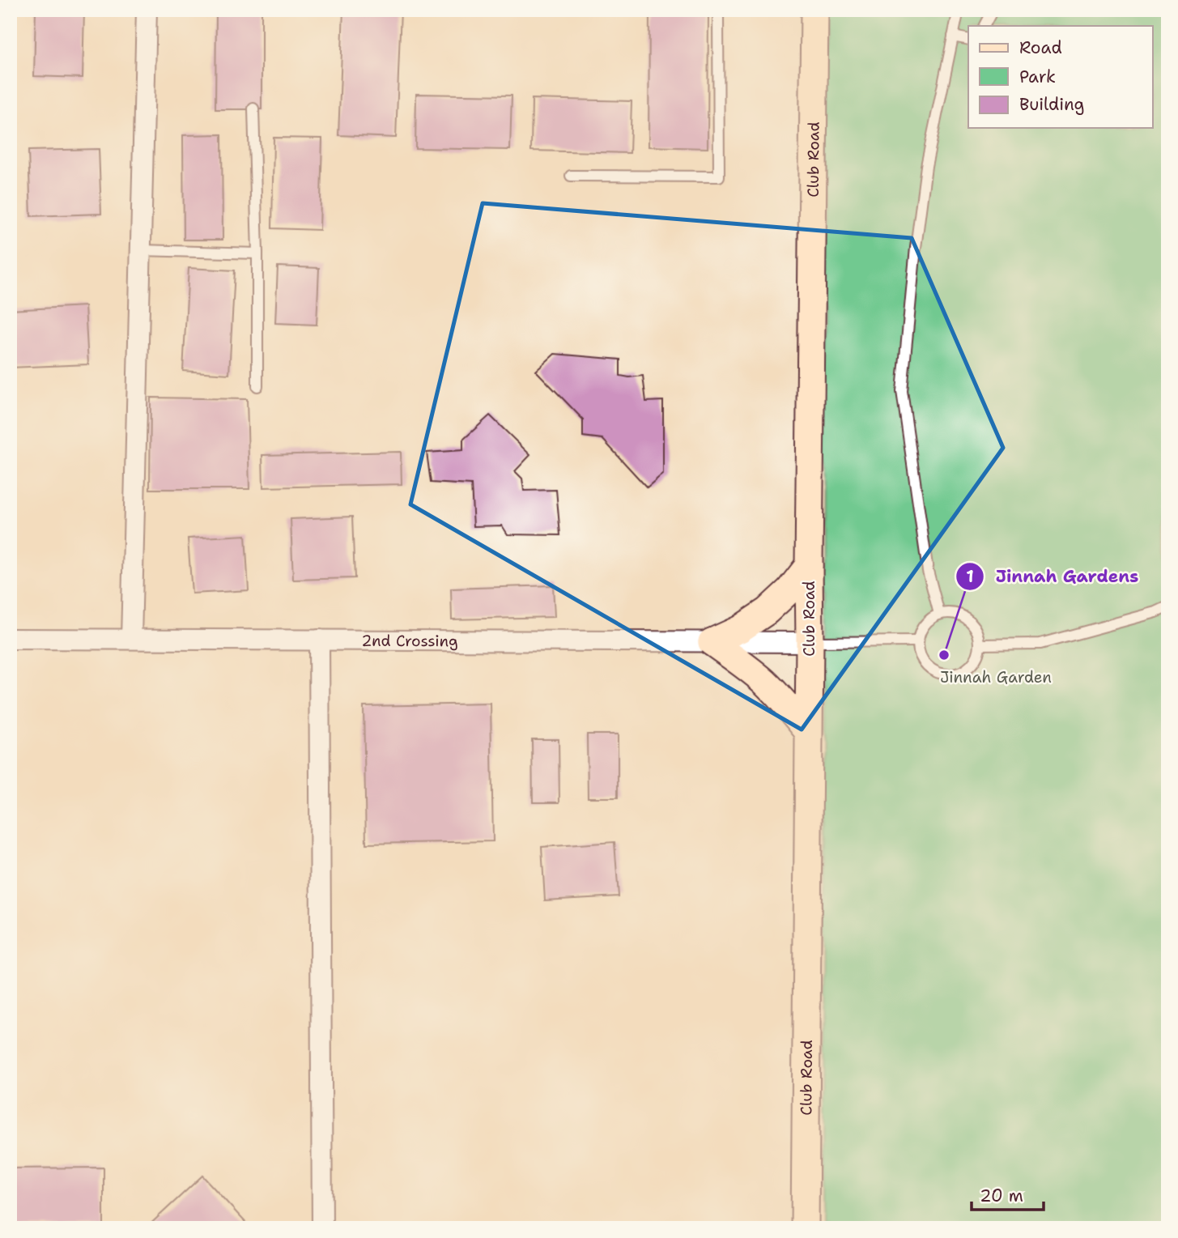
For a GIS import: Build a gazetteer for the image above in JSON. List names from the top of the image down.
{
  "streets": {
    "main road": ["Club Road"],
    "street": ["2nd Crossing"]
  },
  "crossings": [
    ["Club Road", "2nd Crossing"]
  ],
  "parks": ["Jinnah Garden"],
  "places": ["Jinnah Gardens"],
  "legend": ["Road", "Park", "Building"],
  "scale_bar": "20 m"
}
